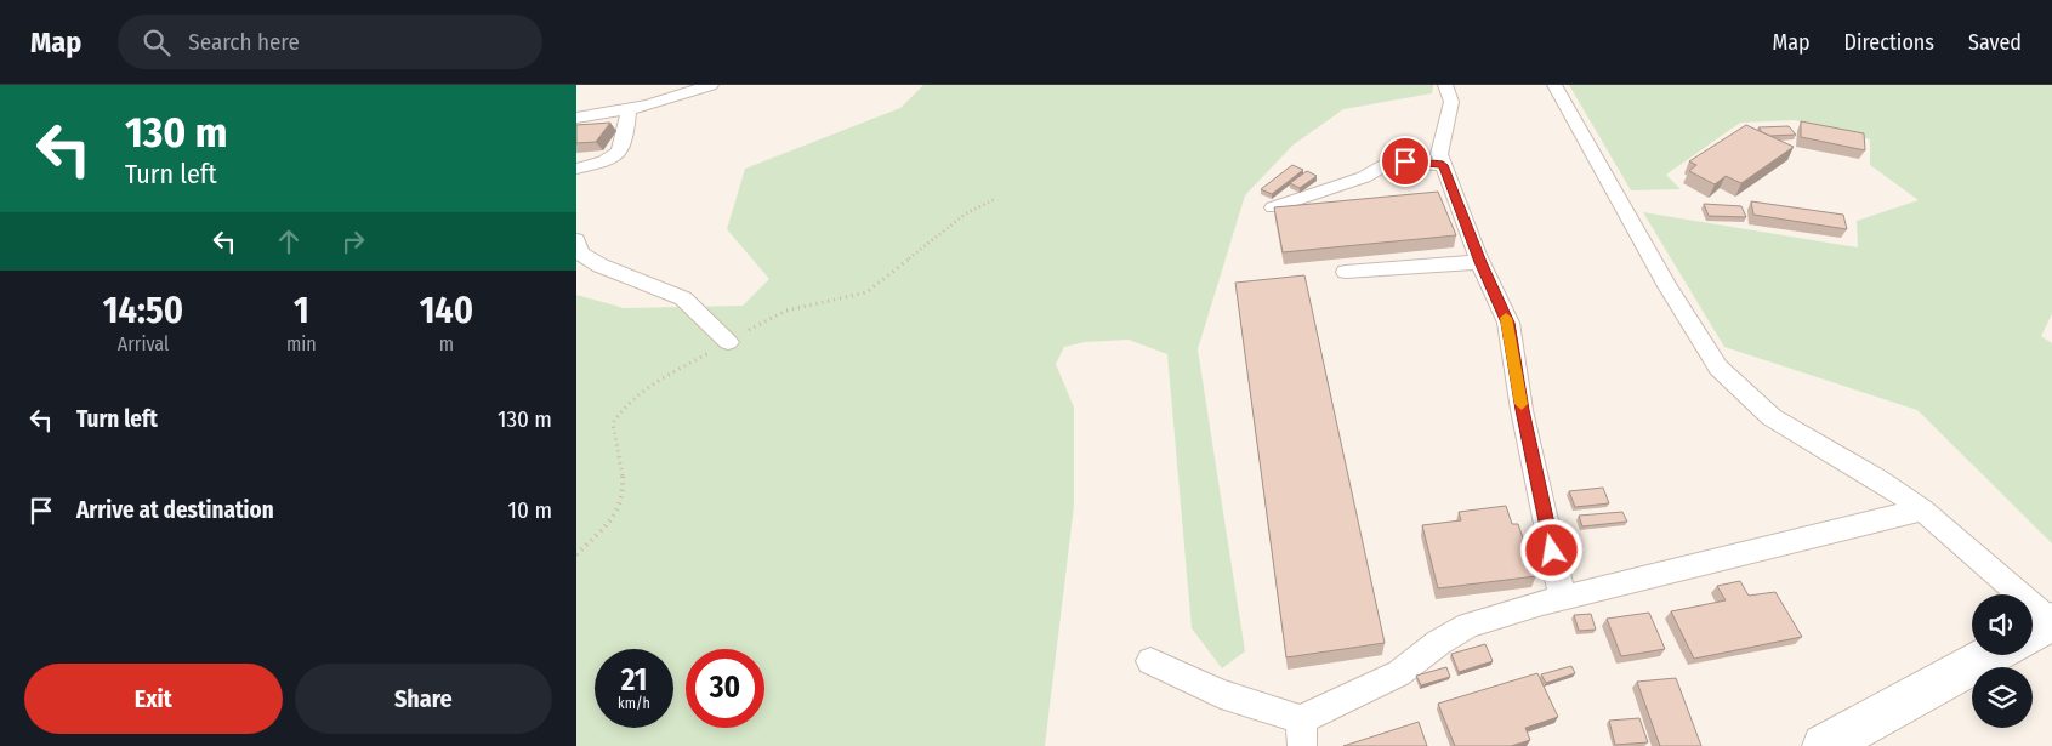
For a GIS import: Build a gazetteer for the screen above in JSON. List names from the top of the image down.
{
  "page": {
    "header": "Map",
    "search": "Search here",
    "nav": ["Map", "Directions", "Saved"],
    "turn": ["130 m", "Turn left"],
    "eta": [
      "14:50",
      "Arrival",
      "1",
      "min",
      "140",
      "m"
    ],
    "list": [
      {
        "name": "Turn left",
        "value": "130 m"
      },
      {
        "name": "Arrive at destination",
        "value": "10 m"
      }
    ],
    "speed": "21 km/h",
    "limit": "30",
    "buttons": ["Exit", "Share"]
  }
}
